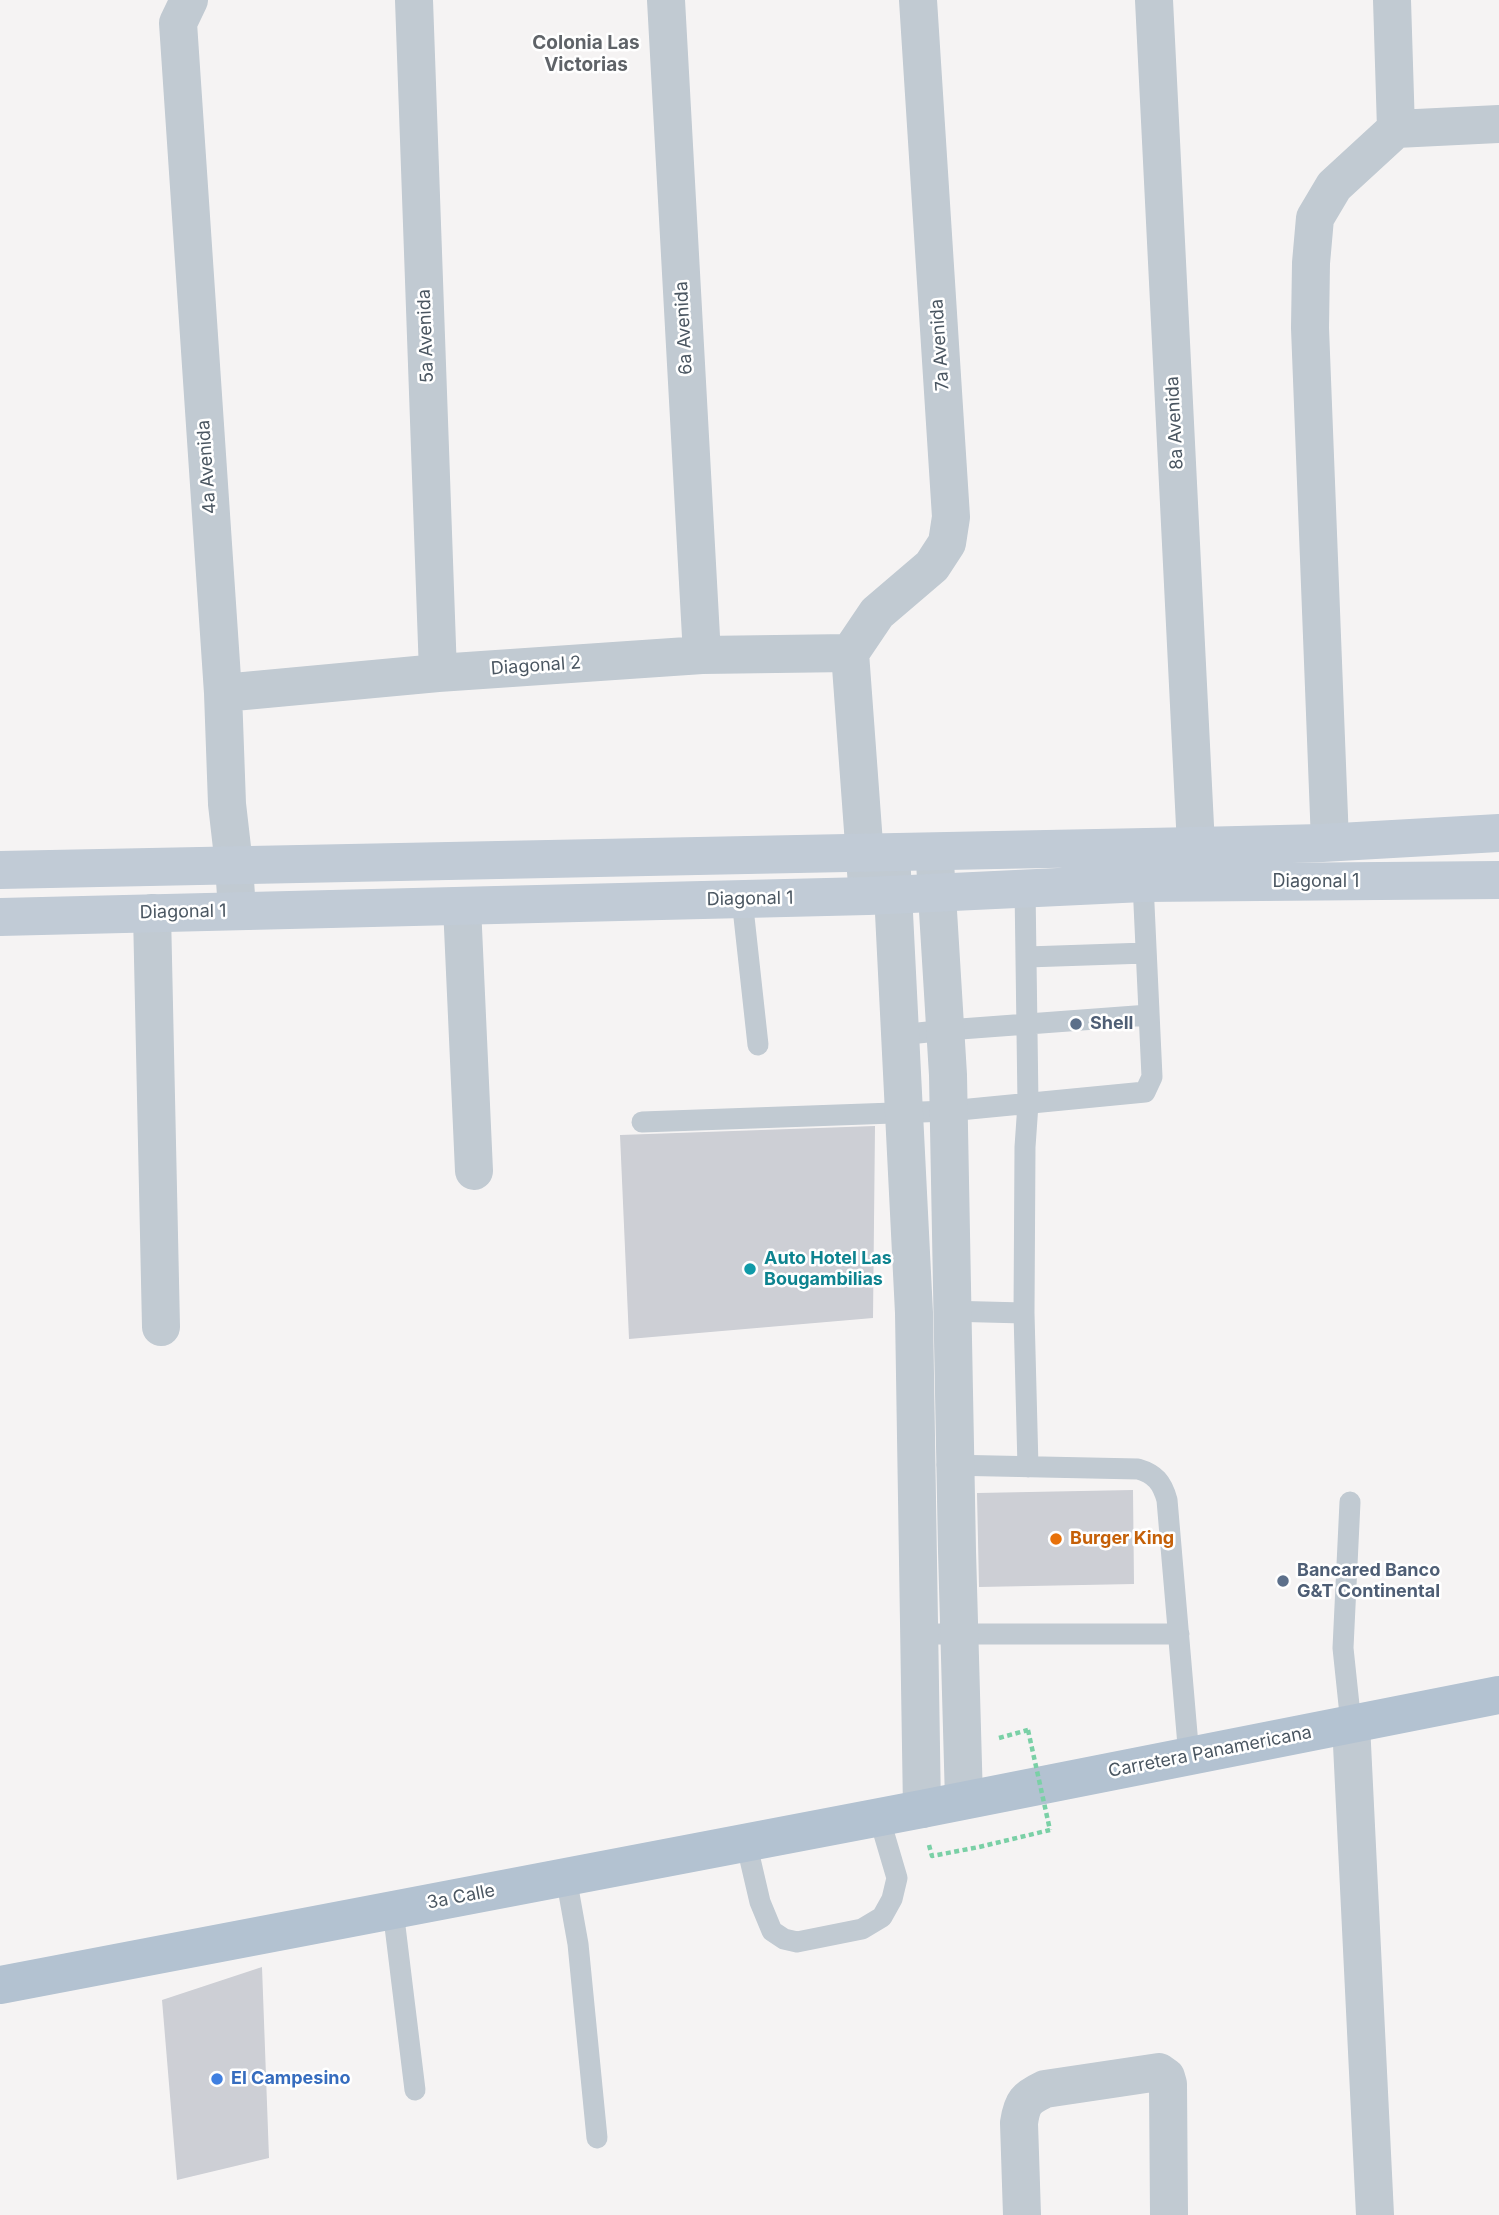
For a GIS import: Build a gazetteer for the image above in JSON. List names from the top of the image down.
{
  "streets": {
    "main road": ["Diagonal 1", "Carretera Panamericana", "3a Calle"],
    "street": [
      "6a Avenida",
      "5a Avenida",
      "7a Avenida",
      "8a Avenida",
      "4a Avenida",
      "Diagonal 2"
    ]
  },
  "crossings": [
    ["6a Avenida", "Diagonal 2"],
    ["5a Avenida", "Diagonal 2"],
    ["7a Avenida", "Diagonal 2"],
    ["4a Avenida", "Diagonal 2"],
    ["4a Avenida", "Diagonal 1"],
    ["Carretera Panamericana", "3a Calle"]
  ],
  "districts": ["Colonia Las Victorias"],
  "places": [
    "Shell",
    "Auto Hotel Las Bougambilias",
    "Burger King",
    "Bancared Banco G&T Continental",
    "El Campesino"
  ]
}
